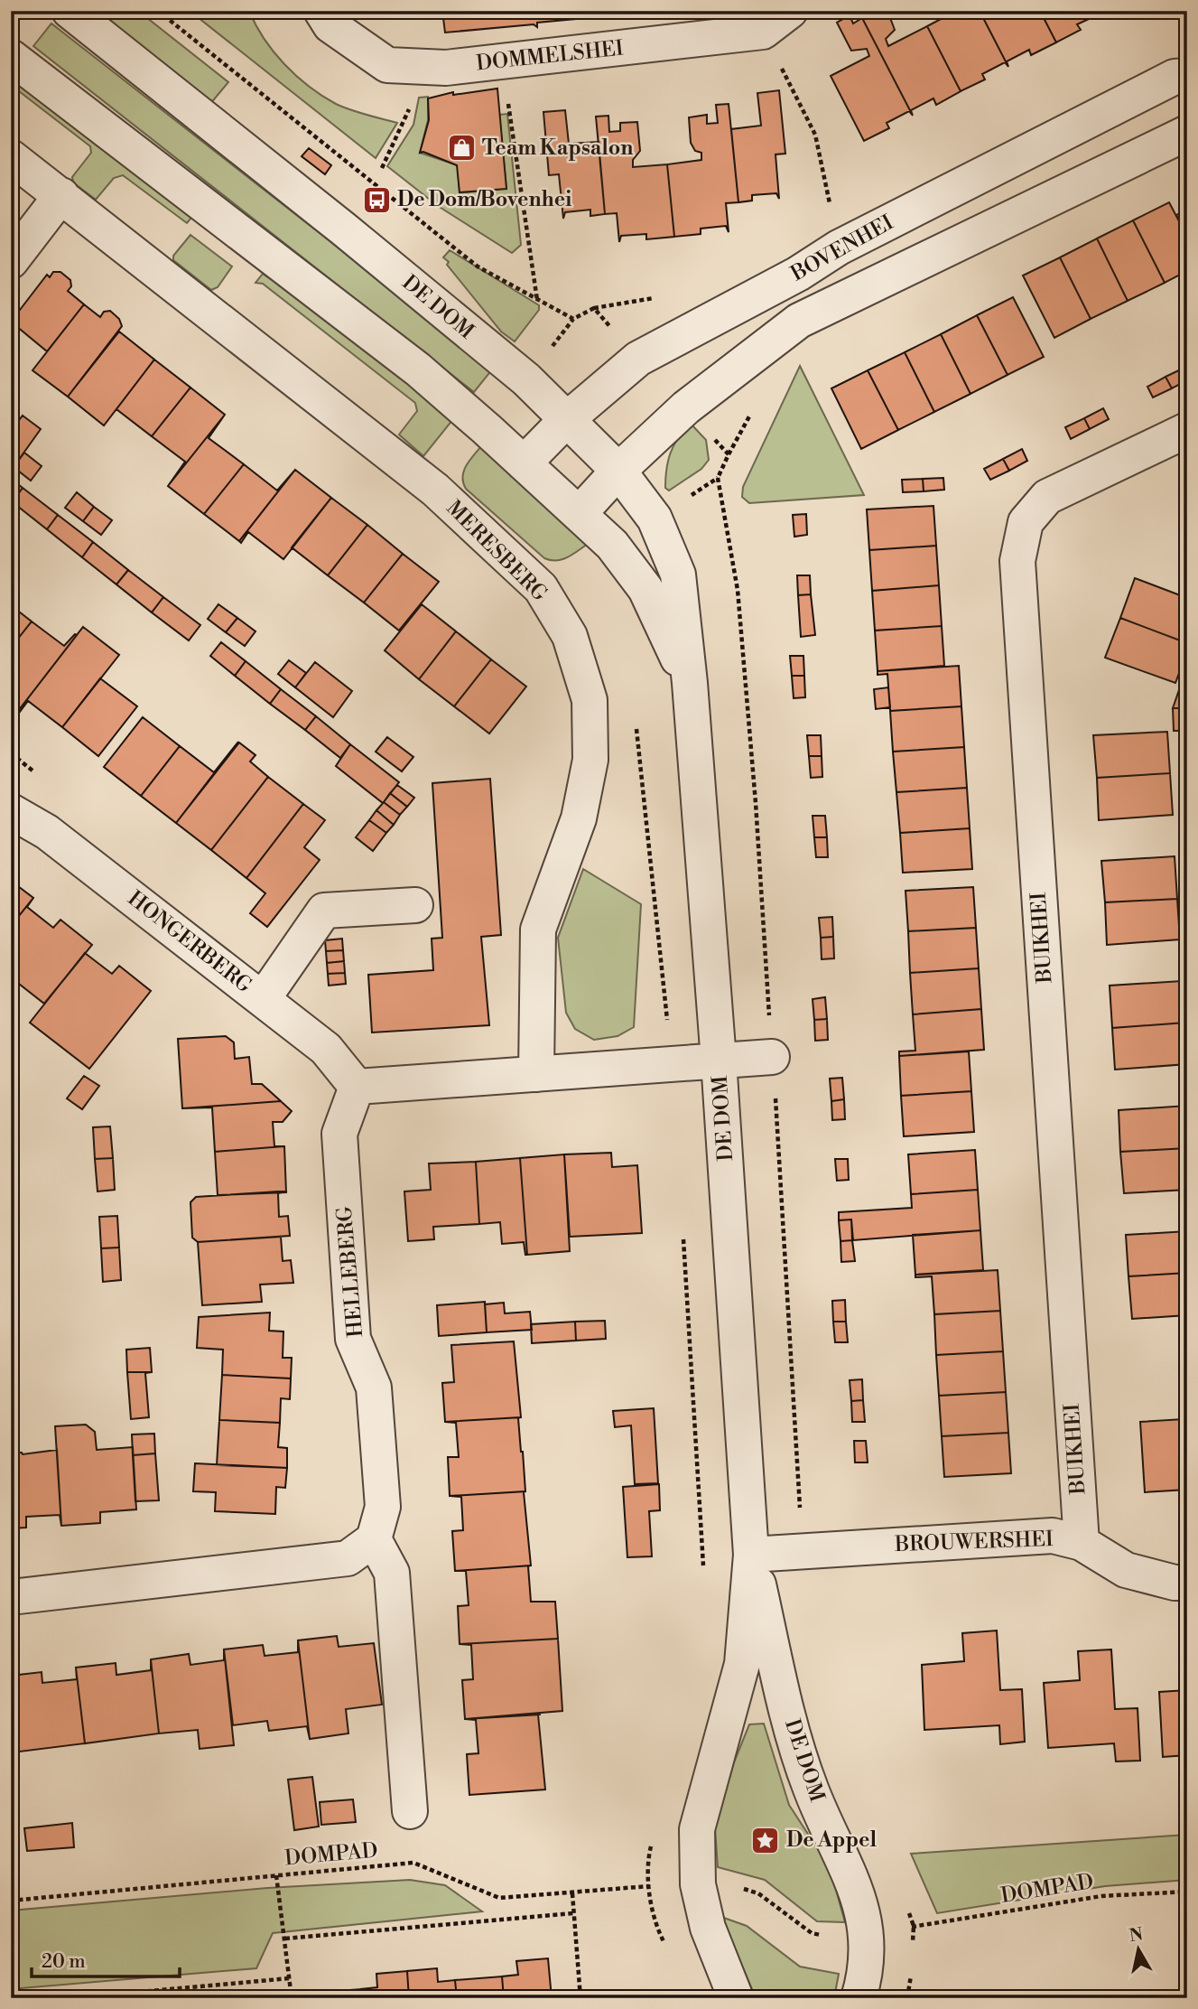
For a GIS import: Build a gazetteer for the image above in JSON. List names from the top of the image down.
{
  "streets": {
    "street": [
      "DOMMELSHEI",
      "BOVENHEI",
      "DE DOM",
      "MERESBERG",
      "BUIKHEI",
      "HONGERBERG",
      "HELLEBERG",
      "BROUWERSHEI"
    ],
    "path": ["DOMPAD"]
  },
  "crossings": [
    ["BOVENHEI", "DE DOM"],
    ["DE DOM", "BROUWERSHEI"],
    ["BUIKHEI", "BROUWERSHEI"],
    ["HONGERBERG", "HELLEBERG"]
  ],
  "places": {
    "shop": ["Team Kapsalon"],
    "bus stop": ["De Dom/Bovenhei"],
    "place": ["De Appel"]
  },
  "scale_bar": "20 m",
  "north": "top"
}
